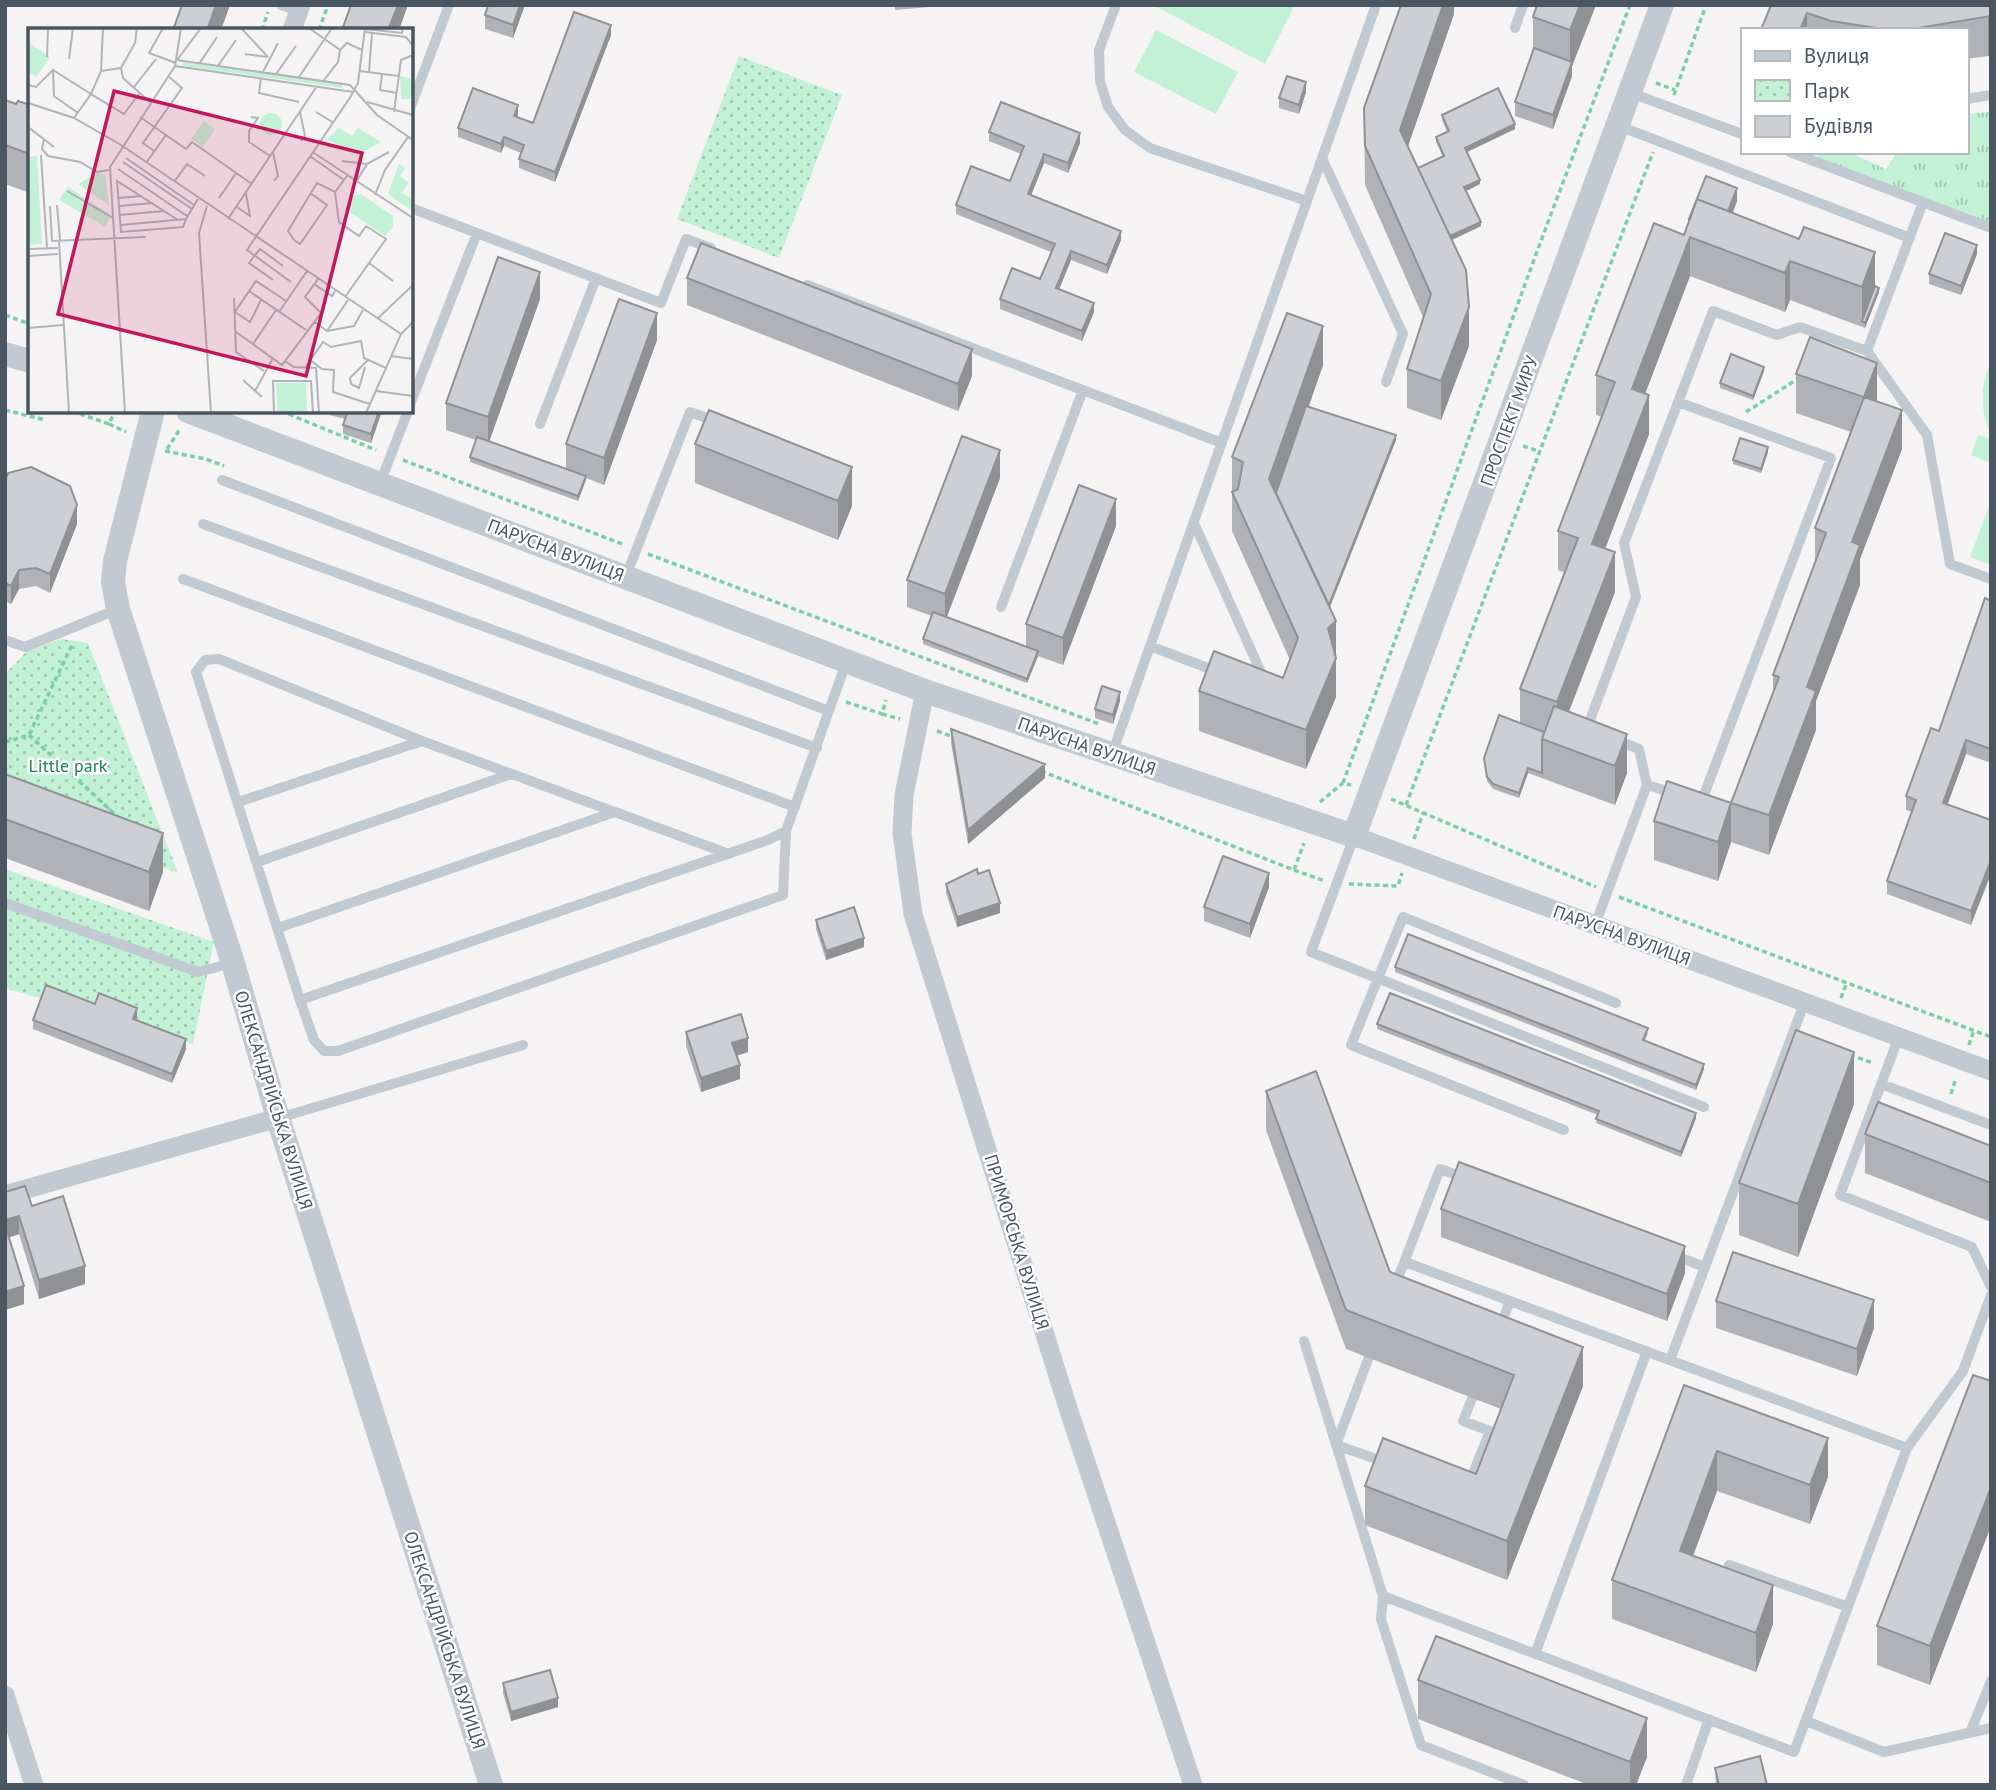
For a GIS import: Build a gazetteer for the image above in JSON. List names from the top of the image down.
{
  "streets": {
    "street": [
      "ПРОСПЕКТ МИРУ",
      "ПАРУСНА ВУЛИЦЯ",
      "ОЛЕКСАНДРІЙСЬКА ВУЛИЦЯ",
      "ПРИМОРСЬКА ВУЛИЦЯ"
    ]
  },
  "crossings": [
    ["ПРОСПЕКТ МИРУ", "ПАРУСНА ВУЛИЦЯ"],
    ["ПАРУСНА ВУЛИЦЯ", "ПРИМОРСЬКА ВУЛИЦЯ"]
  ],
  "parks": ["Little park"],
  "legend": ["Вулиця", "Парк", "Будівля"]
}
